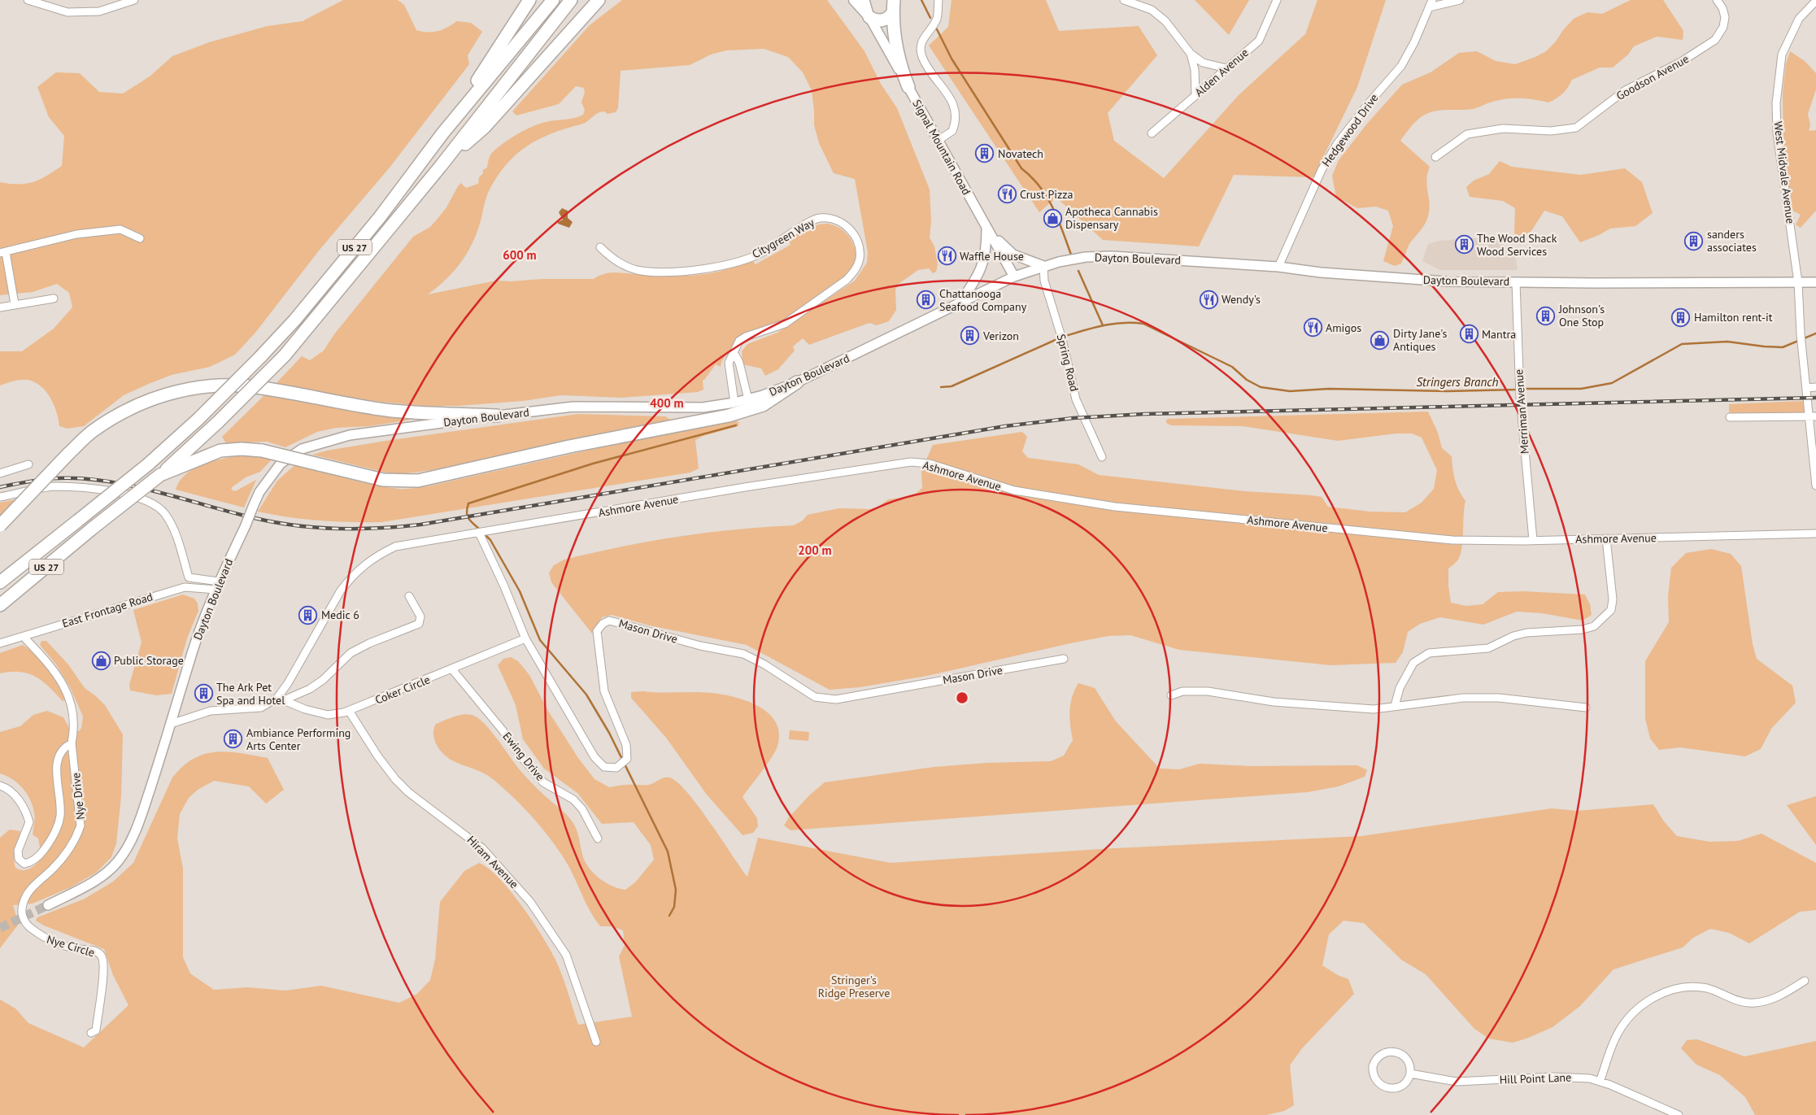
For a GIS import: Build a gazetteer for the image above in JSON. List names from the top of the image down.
{
  "streets": {
    "highway": ["US 27"],
    "main road": ["Signal Mountain Road", "Dayton Boulevard"],
    "street": [
      "Alden Avenue",
      "Goodson Avenue",
      "Hedgewood Drive",
      "West Midvale Avenue",
      "Citygreen Way",
      "Spring Road",
      "Merriman Avenue",
      "Ashmore Avenue",
      "East Frontage Road",
      "Mason Drive",
      "Coker Circle",
      "Ewing Drive",
      "Nye Drive",
      "Hiram Avenue",
      "Nye Circle",
      "Hill Point Lane"
    ]
  },
  "crossings": [
    ["Hedgewood Drive", "Dayton Boulevard"],
    ["Signal Mountain Road", "Dayton Boulevard"],
    ["West Midvale Avenue", "Dayton Boulevard"],
    ["Citygreen Way", "Dayton Boulevard"],
    ["Dayton Boulevard", "Spring Road"],
    ["Dayton Boulevard", "Merriman Avenue"],
    ["Dayton Boulevard", "Ashmore Avenue"],
    ["Dayton Boulevard", "East Frontage Road"],
    ["Merriman Avenue", "Ashmore Avenue"],
    ["Ashmore Avenue", "Mason Drive"],
    ["Ashmore Avenue", "Coker Circle"],
    ["East Frontage Road", "Nye Drive"],
    ["Mason Drive", "Coker Circle"],
    ["Coker Circle", "Ewing Drive"],
    ["Coker Circle", "Hiram Avenue"],
    ["Nye Drive", "Nye Circle"]
  ],
  "water": ["Stringers Branch"],
  "parks": ["Stringer's Ridge Preserve"],
  "places": {
    "building": [
      "Novatech",
      "sanders associates",
      "The Wood Shack Wood Services",
      "Chattanooga Seafood Company",
      "Johnson's One Stop",
      "Hamilton rent-it",
      "Mantra",
      "Verizon",
      "Medic 6",
      "The Ark Pet Spa and Hotel",
      "Ambiance Performing Arts Center"
    ],
    "restaurant": [
      "Crust Pizza",
      "Waffle House",
      "Wendy's",
      "Amigos"
    ],
    "shop": ["Apotheca Cannabis Dispensary", "Dirty Jane's Antiques", "Public Storage"]
  },
  "rings": ["600 m", "400 m", "200 m"]
}
